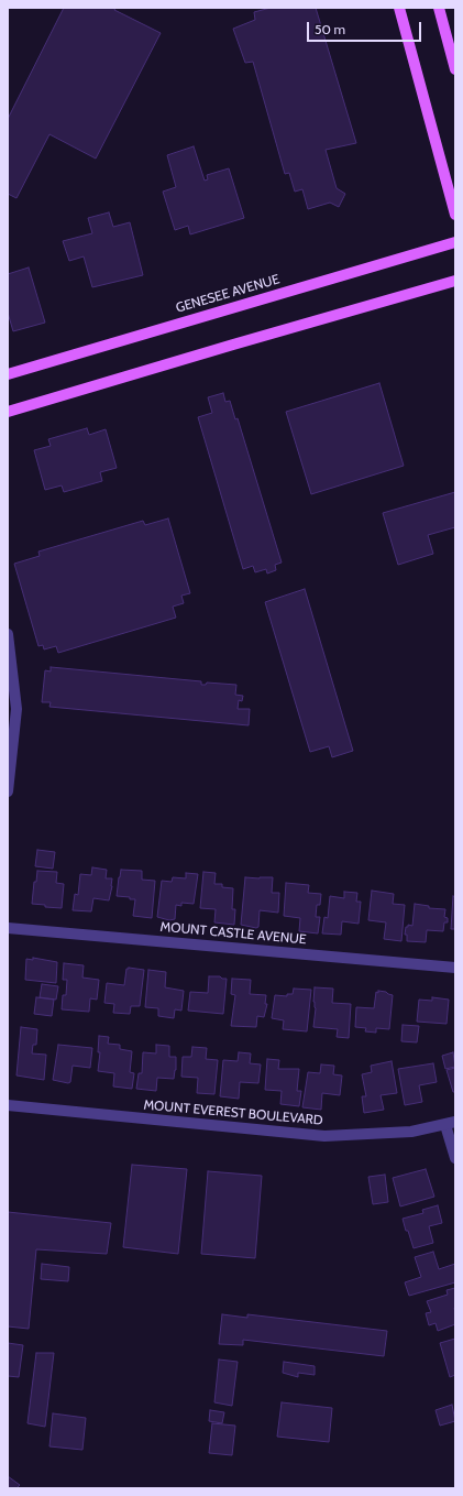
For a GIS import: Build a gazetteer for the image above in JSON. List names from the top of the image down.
{
  "streets": {
    "main road": ["GENESEE AVENUE"],
    "street": ["MOUNT CASTLE AVENUE", "MOUNT EVEREST BOULEVARD"]
  },
  "scale_bar": "50 m"
}
